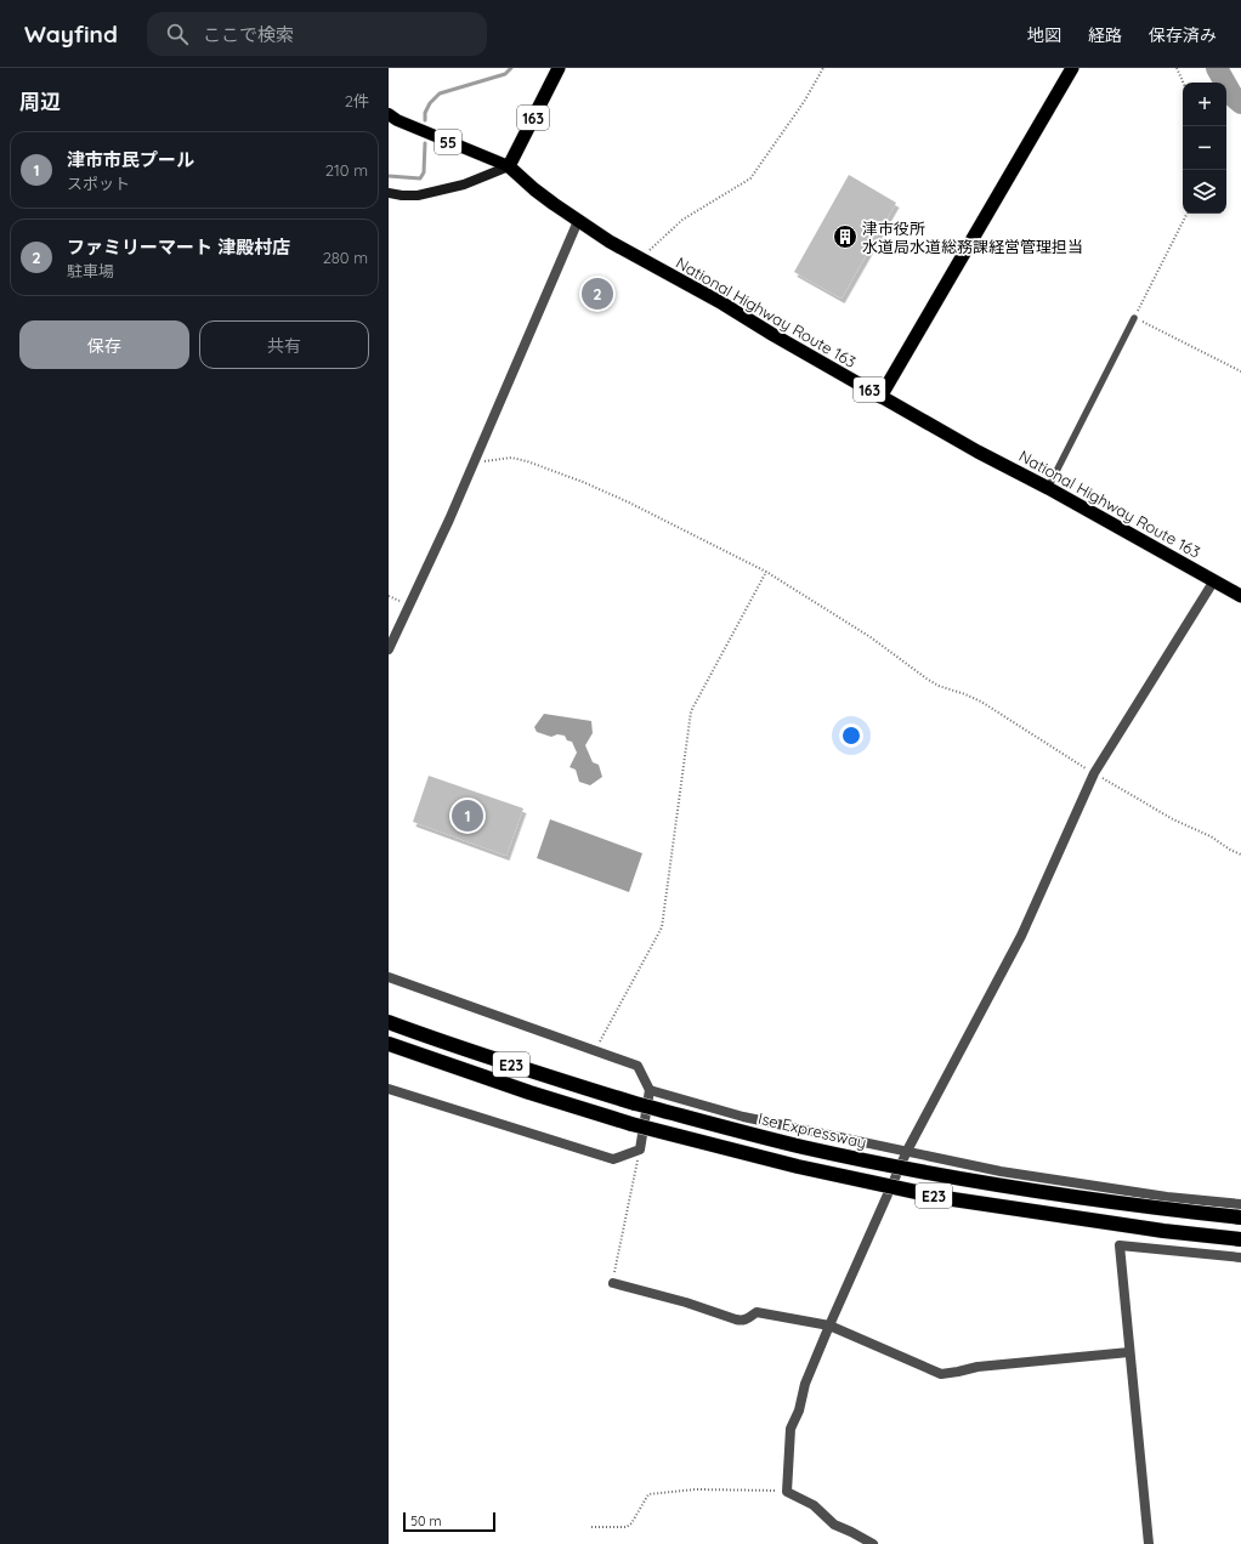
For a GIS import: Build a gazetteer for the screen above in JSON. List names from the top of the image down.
{
  "streets": {
    "highway": [
      "163",
      "National Highway Route 163",
      "E23",
      "Ise Expressway"
    ],
    "main road": ["55"]
  },
  "crossings": [
    ["163", "55"],
    ["163", "National Highway Route 163"],
    ["55", "National Highway Route 163"]
  ],
  "places": {
    "building": ["津市役所 水道局水道総務課経営管理担当"]
  },
  "scale_bar": "50 m",
  "page": {
    "header": "Wayfind",
    "search": "ここで検索",
    "nav": ["地図", "経路", "保存済み"],
    "heading": ["周辺", "2件"],
    "map_buttons": ["+", "−"],
    "list": [
      {
        "mark": "1",
        "name": "津市市民プール",
        "note": "スポット",
        "value": "210 m"
      },
      {
        "mark": "2",
        "name": "ファミリーマート 津殿村店",
        "note": "駐車場",
        "value": "280 m"
      }
    ],
    "pins": ["2", "1"],
    "buttons": ["保存", "共有"],
    "scale": "50 m"
  }
}
